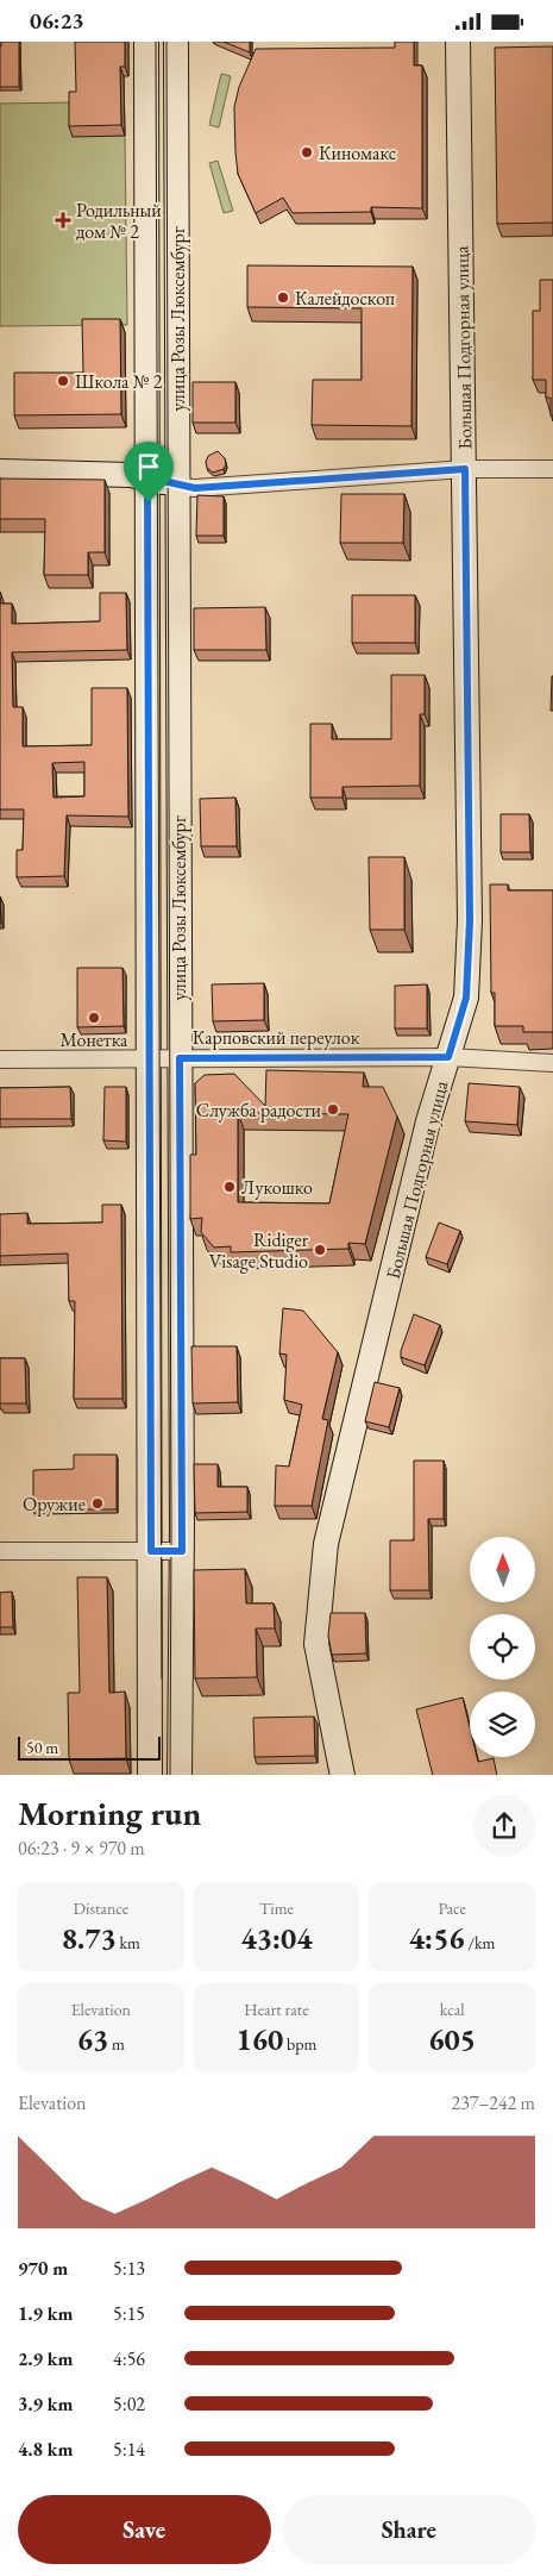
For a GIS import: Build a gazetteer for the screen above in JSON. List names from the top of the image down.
{
  "streets": {
    "main road": ["улица Розы Люксембург", "Большая Подгорная улица"],
    "street": ["Карповский переулок"]
  },
  "crossings": [
    ["улица Розы Люксембург", "Карповский переулок"],
    ["Большая Подгорная улица", "Карповский переулок"]
  ],
  "places": {
    "other": [
      "Киномакс",
      "Калейдоскоп",
      "Школа № 2",
      "Монетка",
      "Служба радости",
      "Лукошко",
      "Ridiger Visage Studio",
      "Оружие"
    ],
    "health": ["Родильный дом № 2"]
  },
  "scale_bar": "50 m",
  "north": "top",
  "page": {
    "status": "06:23",
    "scale": "50 m",
    "heading": ["Morning run", "06:23 · 9 × 970 m"],
    "stats": [
      ["Distance", "8.73 km"],
      ["Time", "43:04"],
      ["Pace", "4:56 /km"],
      ["Elevation", "63 m"],
      ["Heart rate", "160 bpm"],
      ["kcal", "605"]
    ],
    "chart": ["Elevation", "237–242 m"],
    "list": [
      {
        "name": "970 m",
        "note": "5:13"
      },
      {
        "name": "1.9 km",
        "note": "5:15"
      },
      {
        "name": "2.9 km",
        "note": "4:56"
      },
      {
        "name": "3.9 km",
        "note": "5:02"
      },
      {
        "name": "4.8 km",
        "note": "5:14"
      }
    ],
    "buttons": ["Save", "Share"]
  }
}
